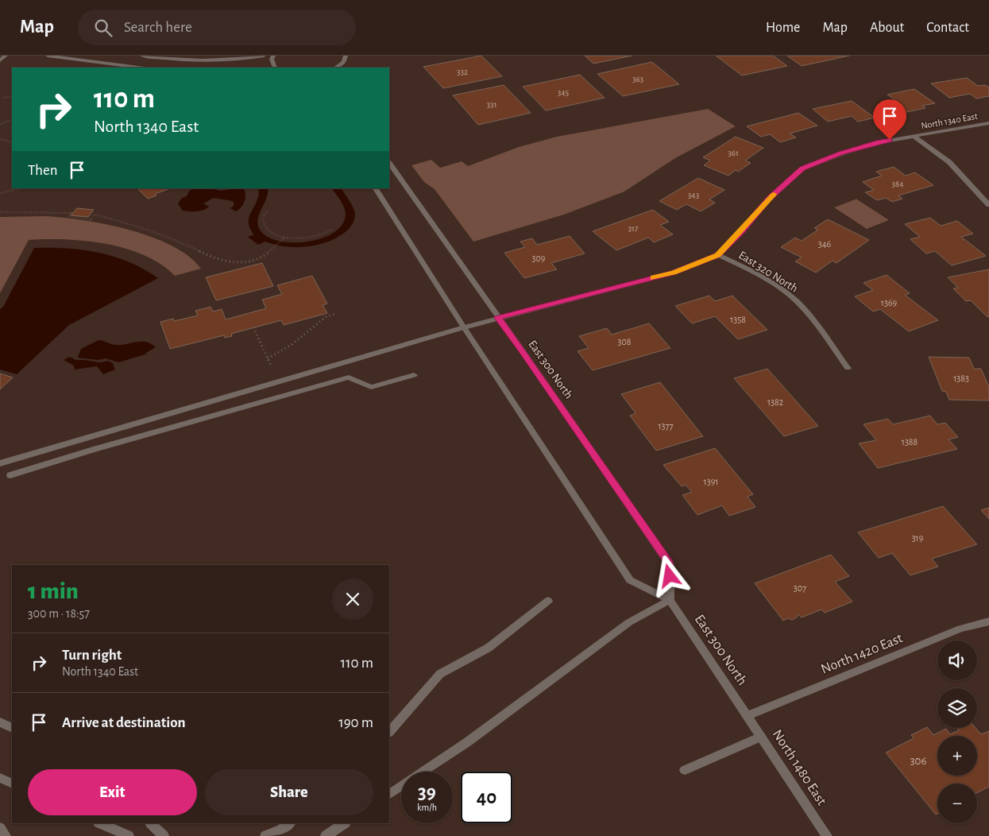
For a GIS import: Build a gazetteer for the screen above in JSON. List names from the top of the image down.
{
  "streets": {
    "street": [
      "North 1340 East",
      "East 320 North",
      "East 300 North",
      "North 1420 East",
      "North 1480 East"
    ]
  },
  "crossings": [
    ["North 1340 East", "East 320 North"],
    ["North 1340 East", "East 300 North"],
    ["East 300 North", "North 1420 East"],
    ["East 300 North", "North 1480 East"],
    ["North 1420 East", "North 1480 East"]
  ],
  "house_numbers": [
    "332",
    "363",
    "345",
    "331",
    "361",
    "384",
    "343",
    "317",
    "346",
    "309",
    "1369",
    "1358",
    "308",
    "1383",
    "1382",
    "1377",
    "1388",
    "1391",
    "319",
    "307",
    "306"
  ],
  "page": {
    "header": "Map",
    "search": "Search here",
    "nav": [
      "Home",
      "Map",
      "About",
      "Contact"
    ],
    "turn": ["110 m", "North 1340 East"],
    "then": "Then",
    "heading": ["1 min", "300 m · 18:57"],
    "list": [
      {
        "name": "Turn right",
        "note": "North 1340 East",
        "value": "110 m"
      },
      {
        "name": "Arrive at destination",
        "value": "190 m"
      }
    ],
    "map_buttons": ["+", "−"],
    "buttons": ["Exit", "Share"],
    "speed": "39 km/h",
    "limit": "40"
  }
}
